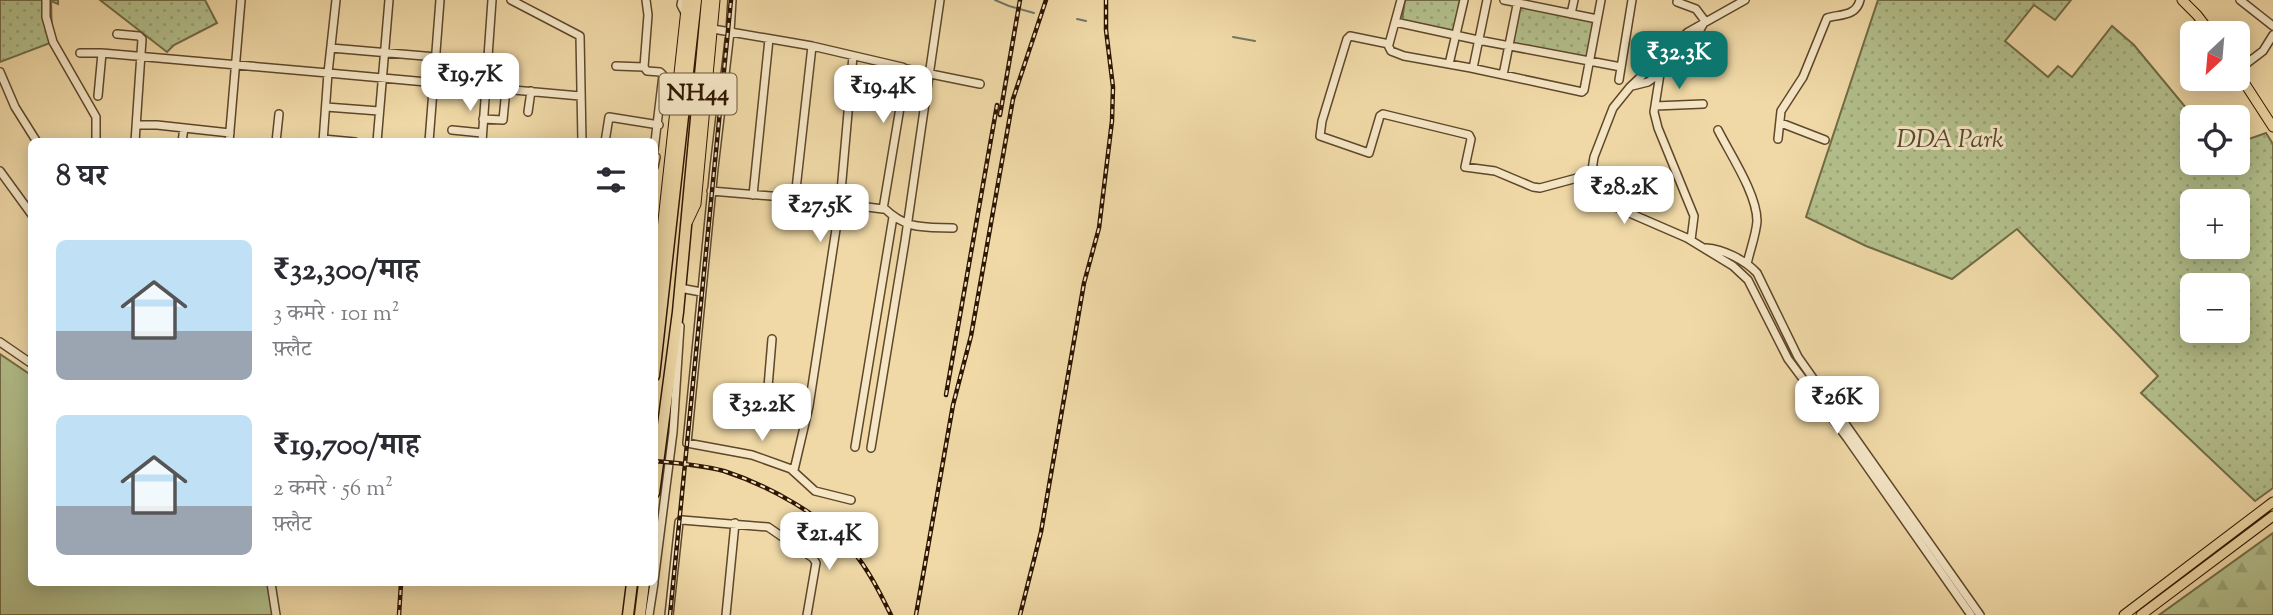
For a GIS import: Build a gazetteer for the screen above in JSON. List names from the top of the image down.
{
  "streets": {
    "highway": ["NH44"]
  },
  "parks": ["DDA Park"],
  "north": "bottom left",
  "page": {
    "map_buttons": ["+", "−"],
    "price": [
      "₹32.3K",
      "₹19.7K",
      "₹19.4K",
      "₹28.2K",
      "₹27.5K",
      "₹26K",
      "₹32.2K",
      "₹21.4K"
    ],
    "heading": "8 घर",
    "list": [
      {
        "name": "₹32,300/माह",
        "note": "3 कमरे · 101 m² · फ़्लैट"
      },
      {
        "name": "₹19,700/माह",
        "note": "2 कमरे · 56 m² · फ़्लैट"
      }
    ]
  }
}
